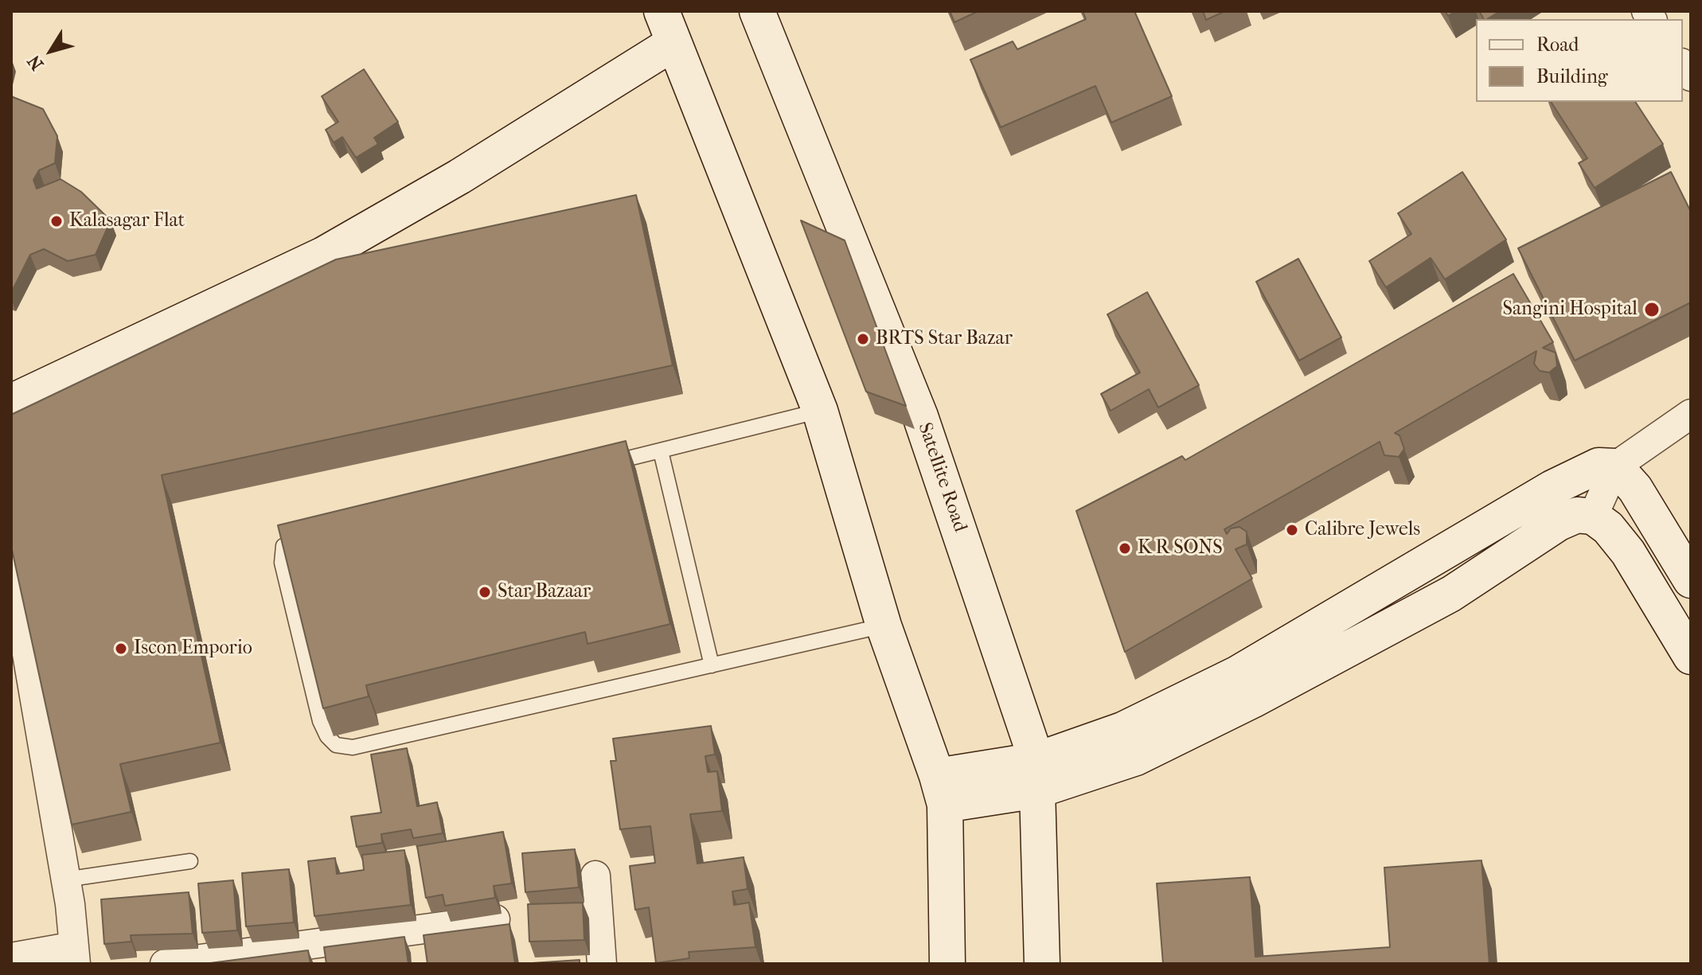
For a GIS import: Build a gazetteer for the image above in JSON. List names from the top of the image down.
{
  "streets": {
    "main road": ["Satellite Road"]
  },
  "places": [
    "Kalasagar Flat",
    "Sangini Hospital",
    "BRTS Star Bazar",
    "Calibre Jewels",
    "K R SONS",
    "Star Bazaar",
    "Iscon Emporio"
  ],
  "legend": ["Road", "Building"],
  "north": "bottom left"
}
